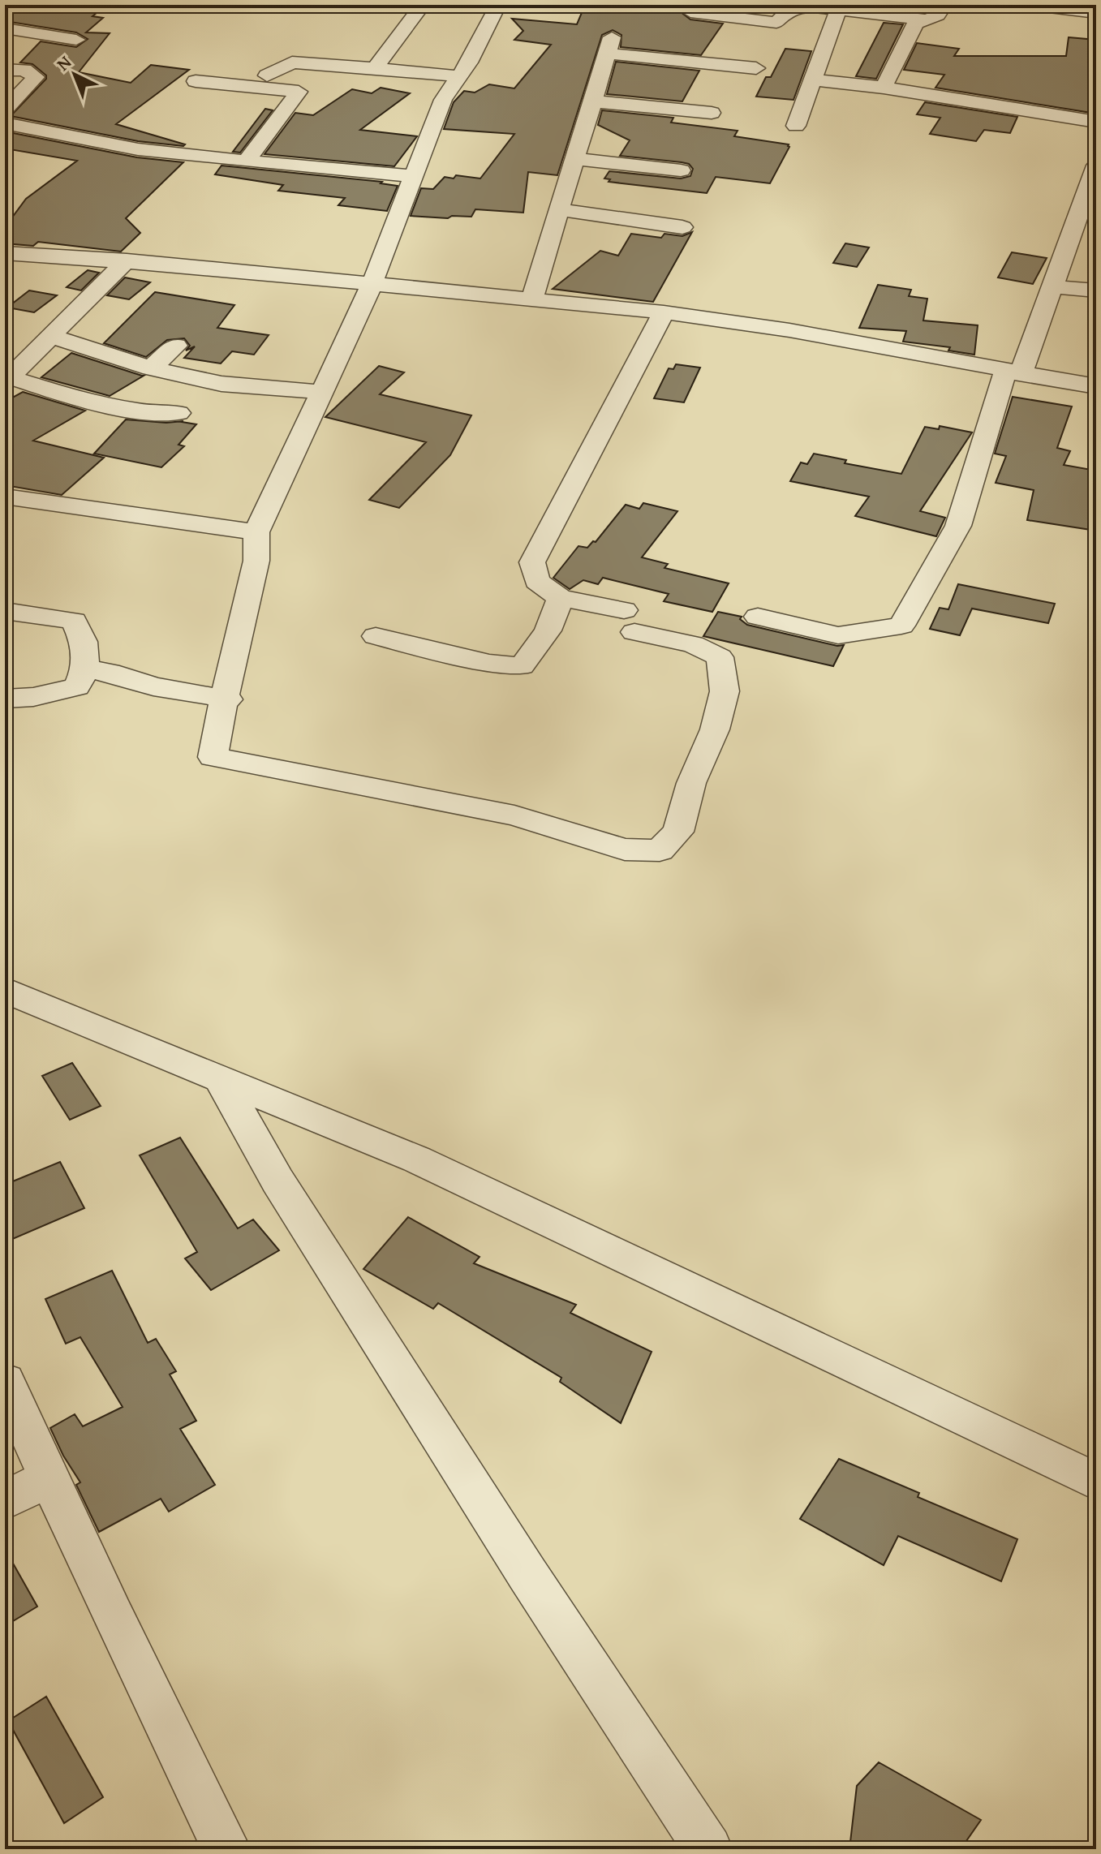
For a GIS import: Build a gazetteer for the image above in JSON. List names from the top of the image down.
{
  "north": "top left"
}
